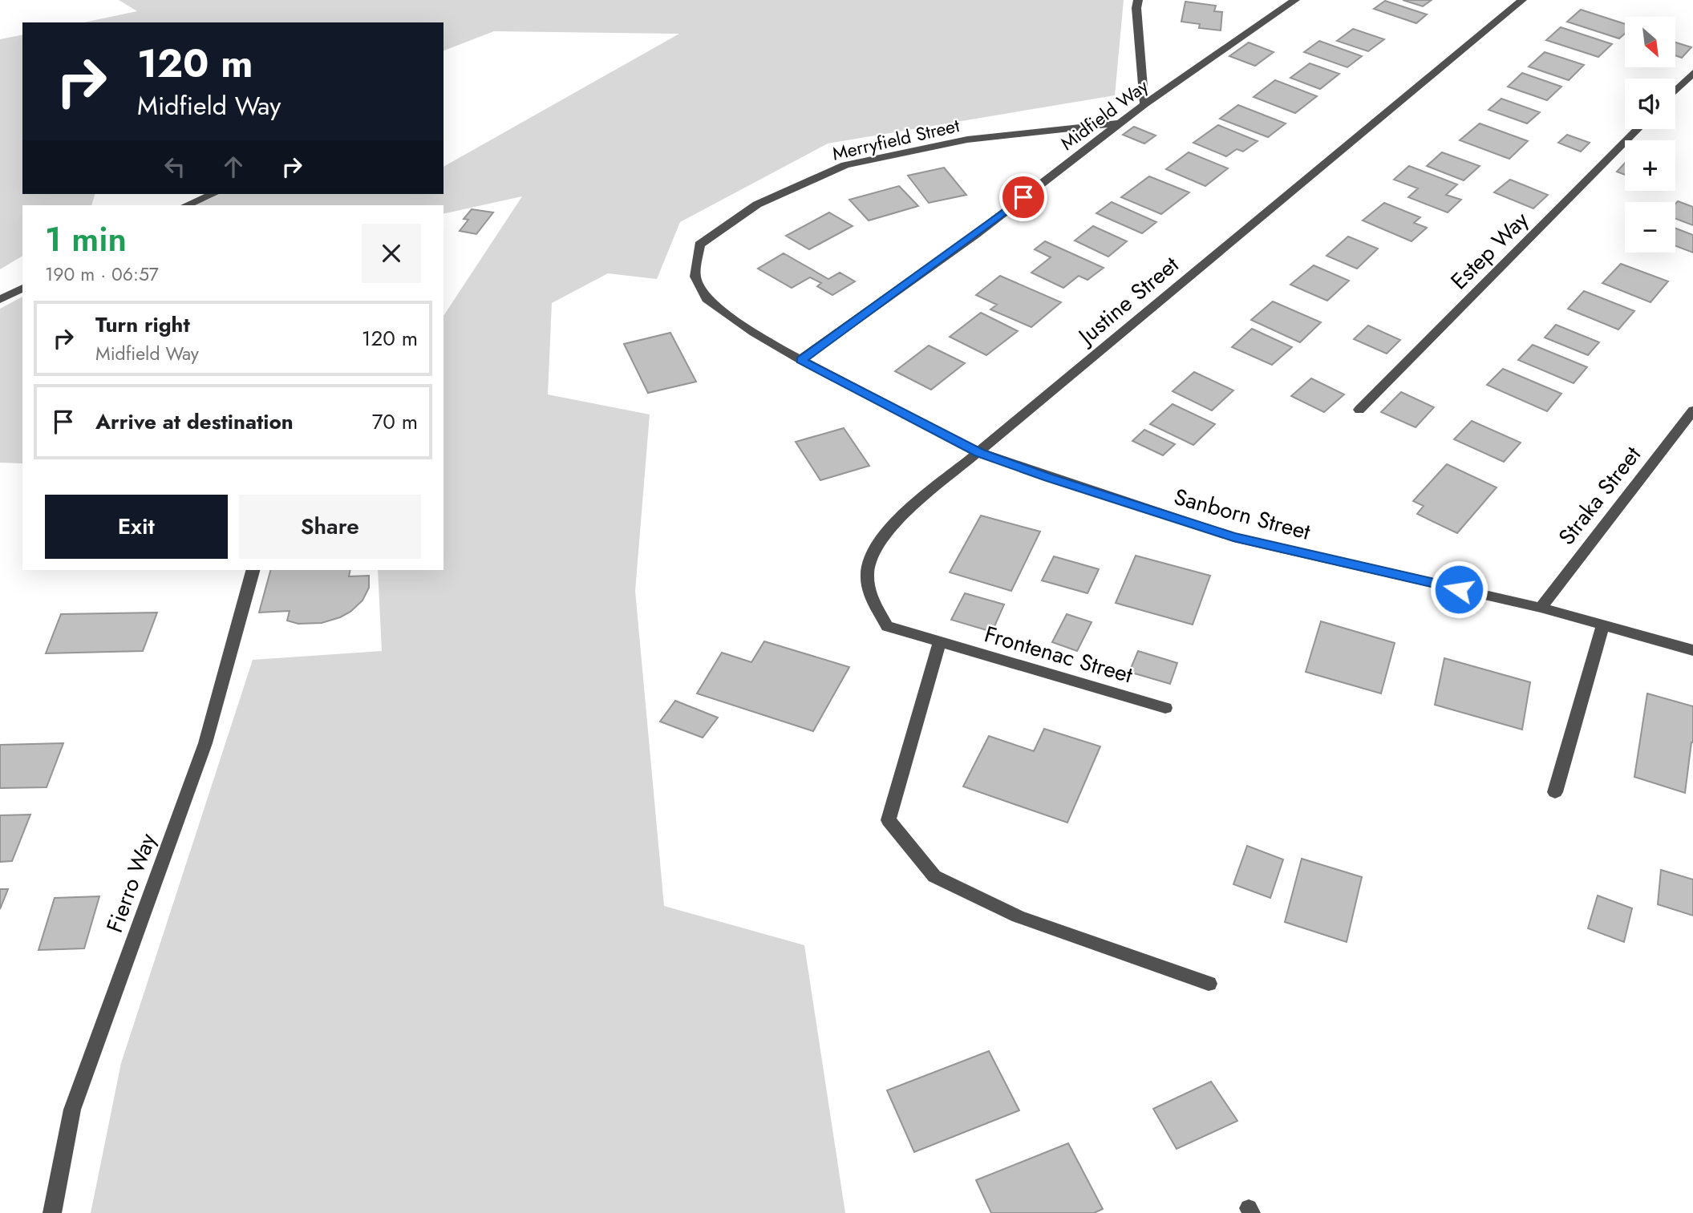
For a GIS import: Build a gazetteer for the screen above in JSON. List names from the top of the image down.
{
  "streets": {
    "street": [
      "Midfield Way",
      "Merryfield Street",
      "Estep Way",
      "Justine Street",
      "Straka Street",
      "Sanborn Street",
      "Frontenac Street",
      "Fierro Way"
    ]
  },
  "crossings": [
    ["Midfield Way", "Merryfield Street"],
    ["Midfield Way", "Sanborn Street"],
    ["Merryfield Street", "Sanborn Street"],
    ["Justine Street", "Sanborn Street"],
    ["Justine Street", "Frontenac Street"],
    ["Straka Street", "Sanborn Street"]
  ],
  "north": "bottom right",
  "page": {
    "map_buttons": ["+", "−"],
    "turn": ["120 m", "Midfield Way"],
    "heading": ["1 min", "190 m · 06:57"],
    "list": [
      {
        "name": "Turn right",
        "note": "Midfield Way",
        "value": "120 m"
      },
      {
        "name": "Arrive at destination",
        "value": "70 m"
      }
    ],
    "buttons": ["Exit", "Share"]
  }
}
